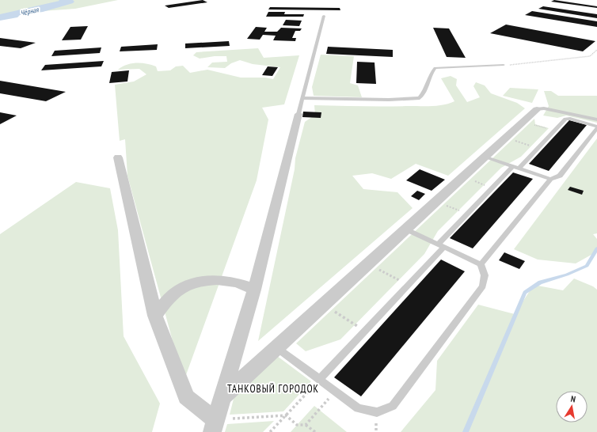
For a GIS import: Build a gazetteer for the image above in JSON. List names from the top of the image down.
{
  "districts": ["ТАНКОВЫЙ ГОРОДОК"],
  "water": ["Чёрная"],
  "north": "top"
}
